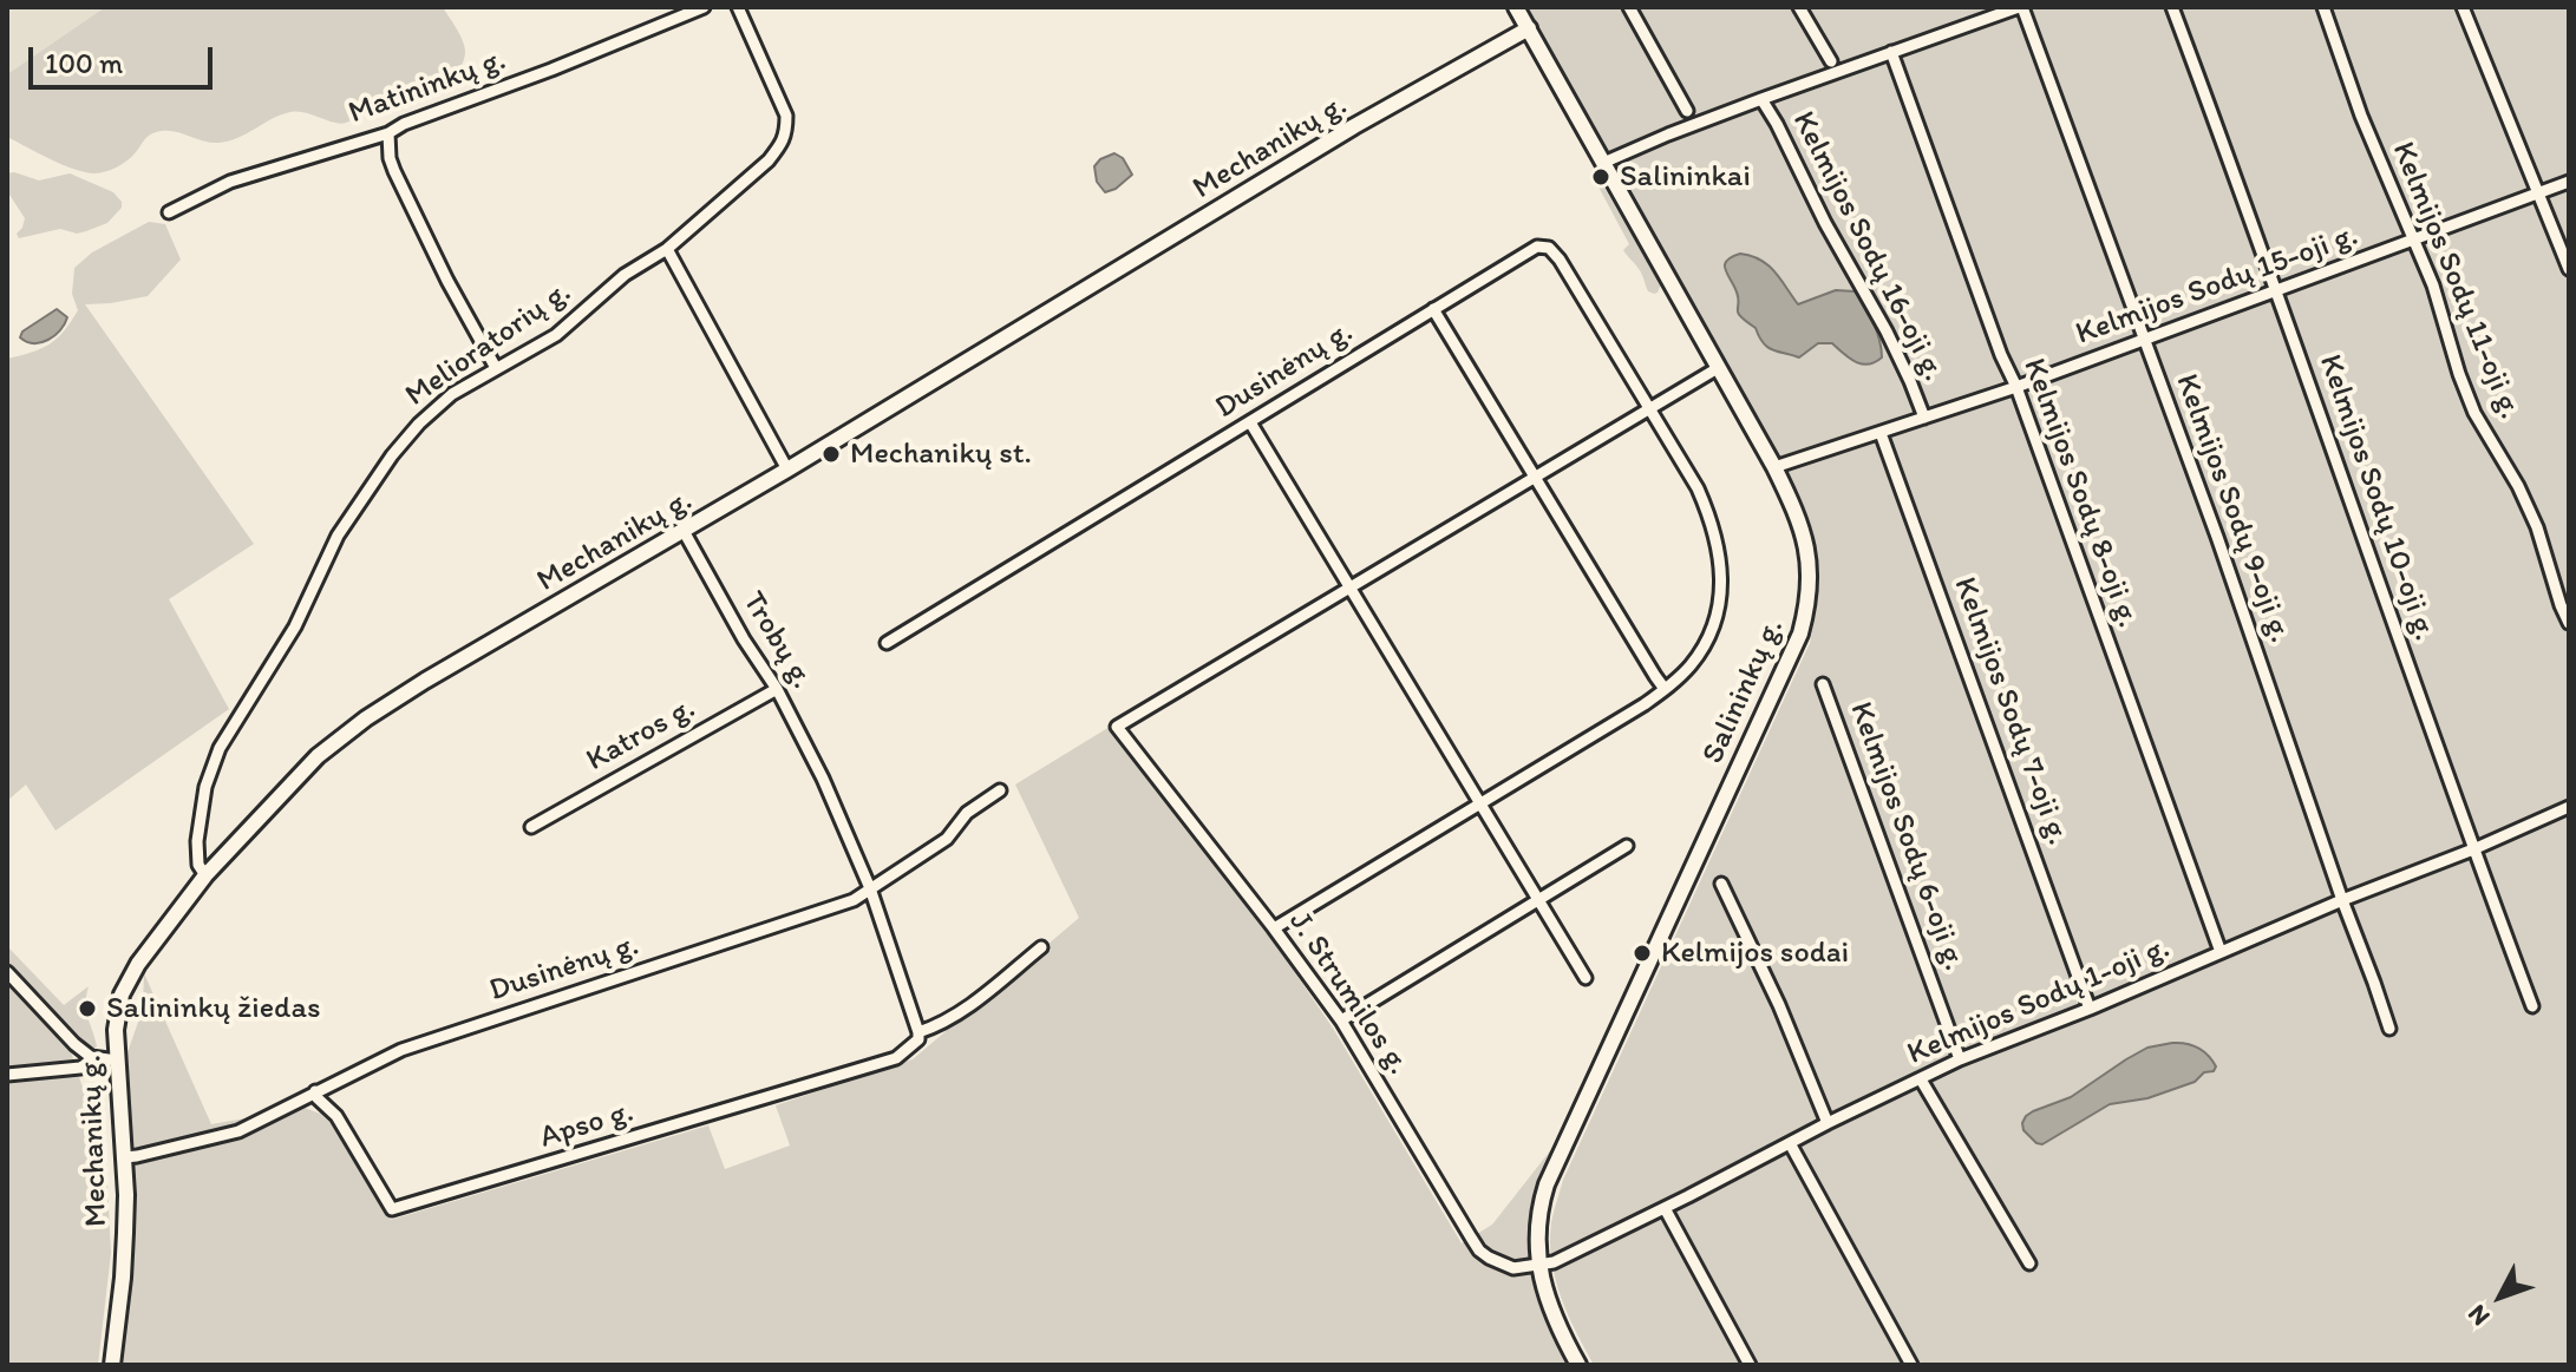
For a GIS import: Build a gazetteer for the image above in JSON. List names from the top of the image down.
{
  "streets": {
    "main road": ["Mechanikų g.", "Salininkų g."],
    "street": [
      "Matininkų g.",
      "Kelmijos Sodų 16-oji g.",
      "Kelmijos Sodų 11-oji g.",
      "Kelmijos Sodų 15-oji g.",
      "Melioratorių g.",
      "Dusinėnų g.",
      "Kelmijos Sodų 8-oji g.",
      "Kelmijos Sodų 10-oji g.",
      "Kelmijos Sodų 9-oji g.",
      "Trobų g.",
      "Kelmijos Sodų 7-oji g.",
      "Katros g.",
      "Kelmijos Sodų 6-oji g.",
      "J. Strumilos g.",
      "Kelmijos Sodų 1-oji g.",
      "Apso g."
    ]
  },
  "crossings": [
    ["Mechanikų g.", "Melioratorių g."],
    ["Mechanikų g.", "Dusinėnų g."],
    ["Mechanikų g.", "Trobų g."],
    ["Mechanikų g.", "Salininkų g."],
    ["Kelmijos Sodų 16-oji g.", "Kelmijos Sodų 15-oji g."],
    ["Kelmijos Sodų 16-oji g.", "Salininkų g."],
    ["Kelmijos Sodų 11-oji g.", "Kelmijos Sodų 15-oji g."],
    ["Kelmijos Sodų 15-oji g.", "Kelmijos Sodų 8-oji g."],
    ["Kelmijos Sodų 15-oji g.", "Kelmijos Sodų 10-oji g."],
    ["Kelmijos Sodų 15-oji g.", "Kelmijos Sodų 9-oji g."],
    ["Kelmijos Sodų 15-oji g.", "Salininkų g."],
    ["Kelmijos Sodų 15-oji g.", "Kelmijos Sodų 7-oji g."],
    ["Dusinėnų g.", "Trobų g."],
    ["Dusinėnų g.", "J. Strumilos g."],
    ["Dusinėnų g.", "Apso g."],
    ["Kelmijos Sodų 8-oji g.", "Kelmijos Sodų 1-oji g."],
    ["Kelmijos Sodų 10-oji g.", "Kelmijos Sodų 1-oji g."],
    ["Kelmijos Sodų 9-oji g.", "Kelmijos Sodų 1-oji g."],
    ["Trobų g.", "Katros g."],
    ["Salininkų g.", "J. Strumilos g."],
    ["Salininkų g.", "Kelmijos Sodų 1-oji g."],
    ["Kelmijos Sodų 7-oji g.", "Kelmijos Sodų 1-oji g."],
    ["Kelmijos Sodų 6-oji g.", "Kelmijos Sodų 1-oji g."],
    ["J. Strumilos g.", "Kelmijos Sodų 1-oji g."]
  ],
  "places": [
    "Salininkai",
    "Mechanikų st.",
    "Kelmijos sodai",
    "Salininkų žiedas"
  ],
  "scale_bar": "100 m",
  "north": "bottom left"
}
